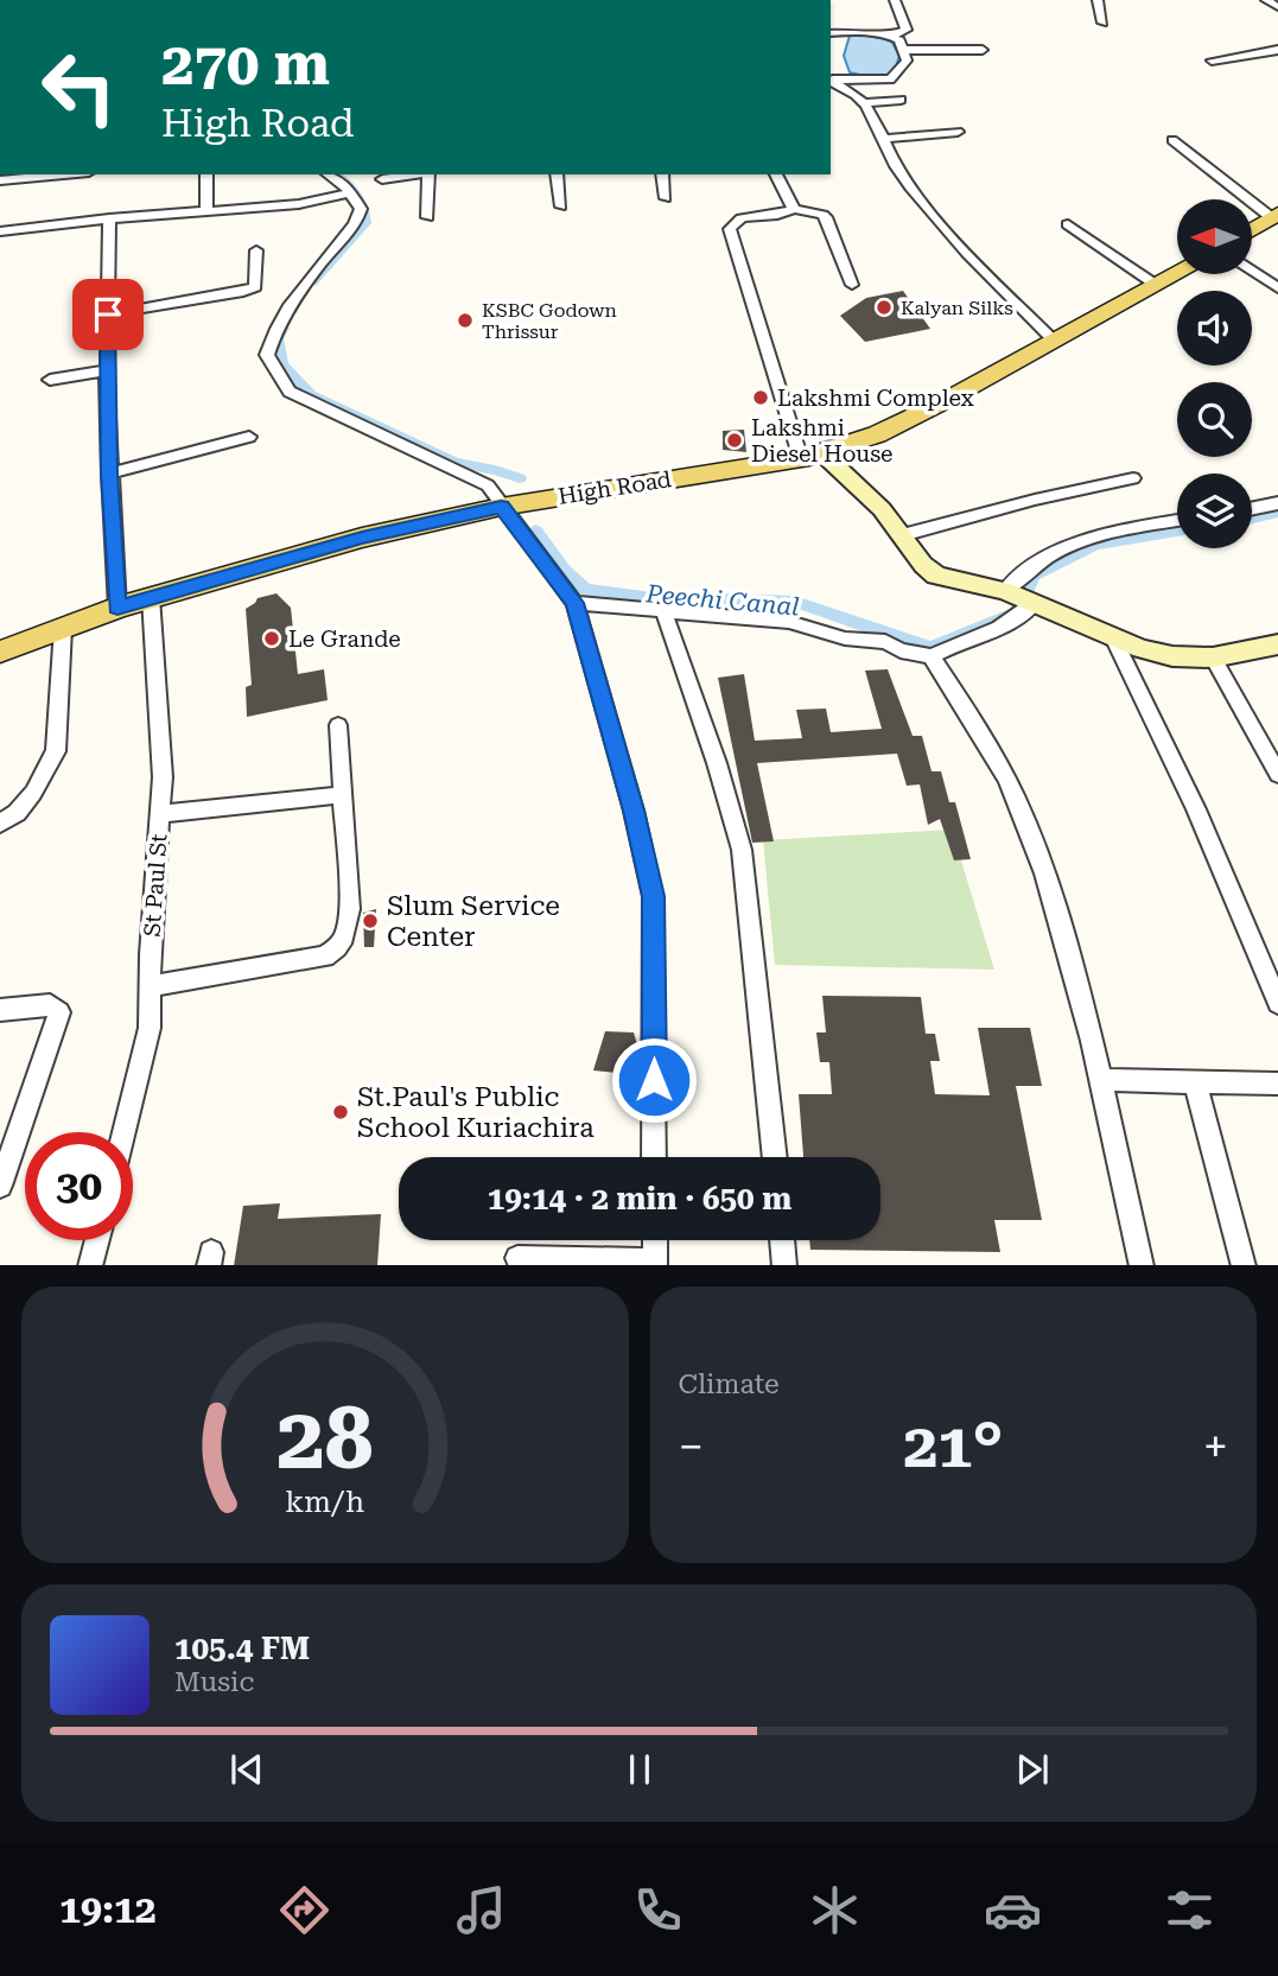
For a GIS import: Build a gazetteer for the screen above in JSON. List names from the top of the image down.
{
  "streets": {
    "main road": ["High Road"],
    "street": ["St Paul St"]
  },
  "crossings": [
    ["High Road", "St Paul St"]
  ],
  "water": ["Peechi Canal"],
  "places": [
    "Kalyan Silks",
    "KSBC Godown Thrissur",
    "Lakshmi Complex",
    "Lakshmi Diesel House",
    "Le Grande",
    "Slum Service Center",
    "St.Paul's Public School Kuriachira"
  ],
  "north": "left",
  "page": {
    "turn": ["270 m", "High Road"],
    "limit": "30",
    "trip": "19:14 · 2 min · 650 m",
    "tile": "Climate",
    "heat": ["−", "21°", "+"],
    "song": ["105.4 FM", "Music"],
    "tabs": "19:12",
    "gauge": ["28", "km/h"]
  }
}
